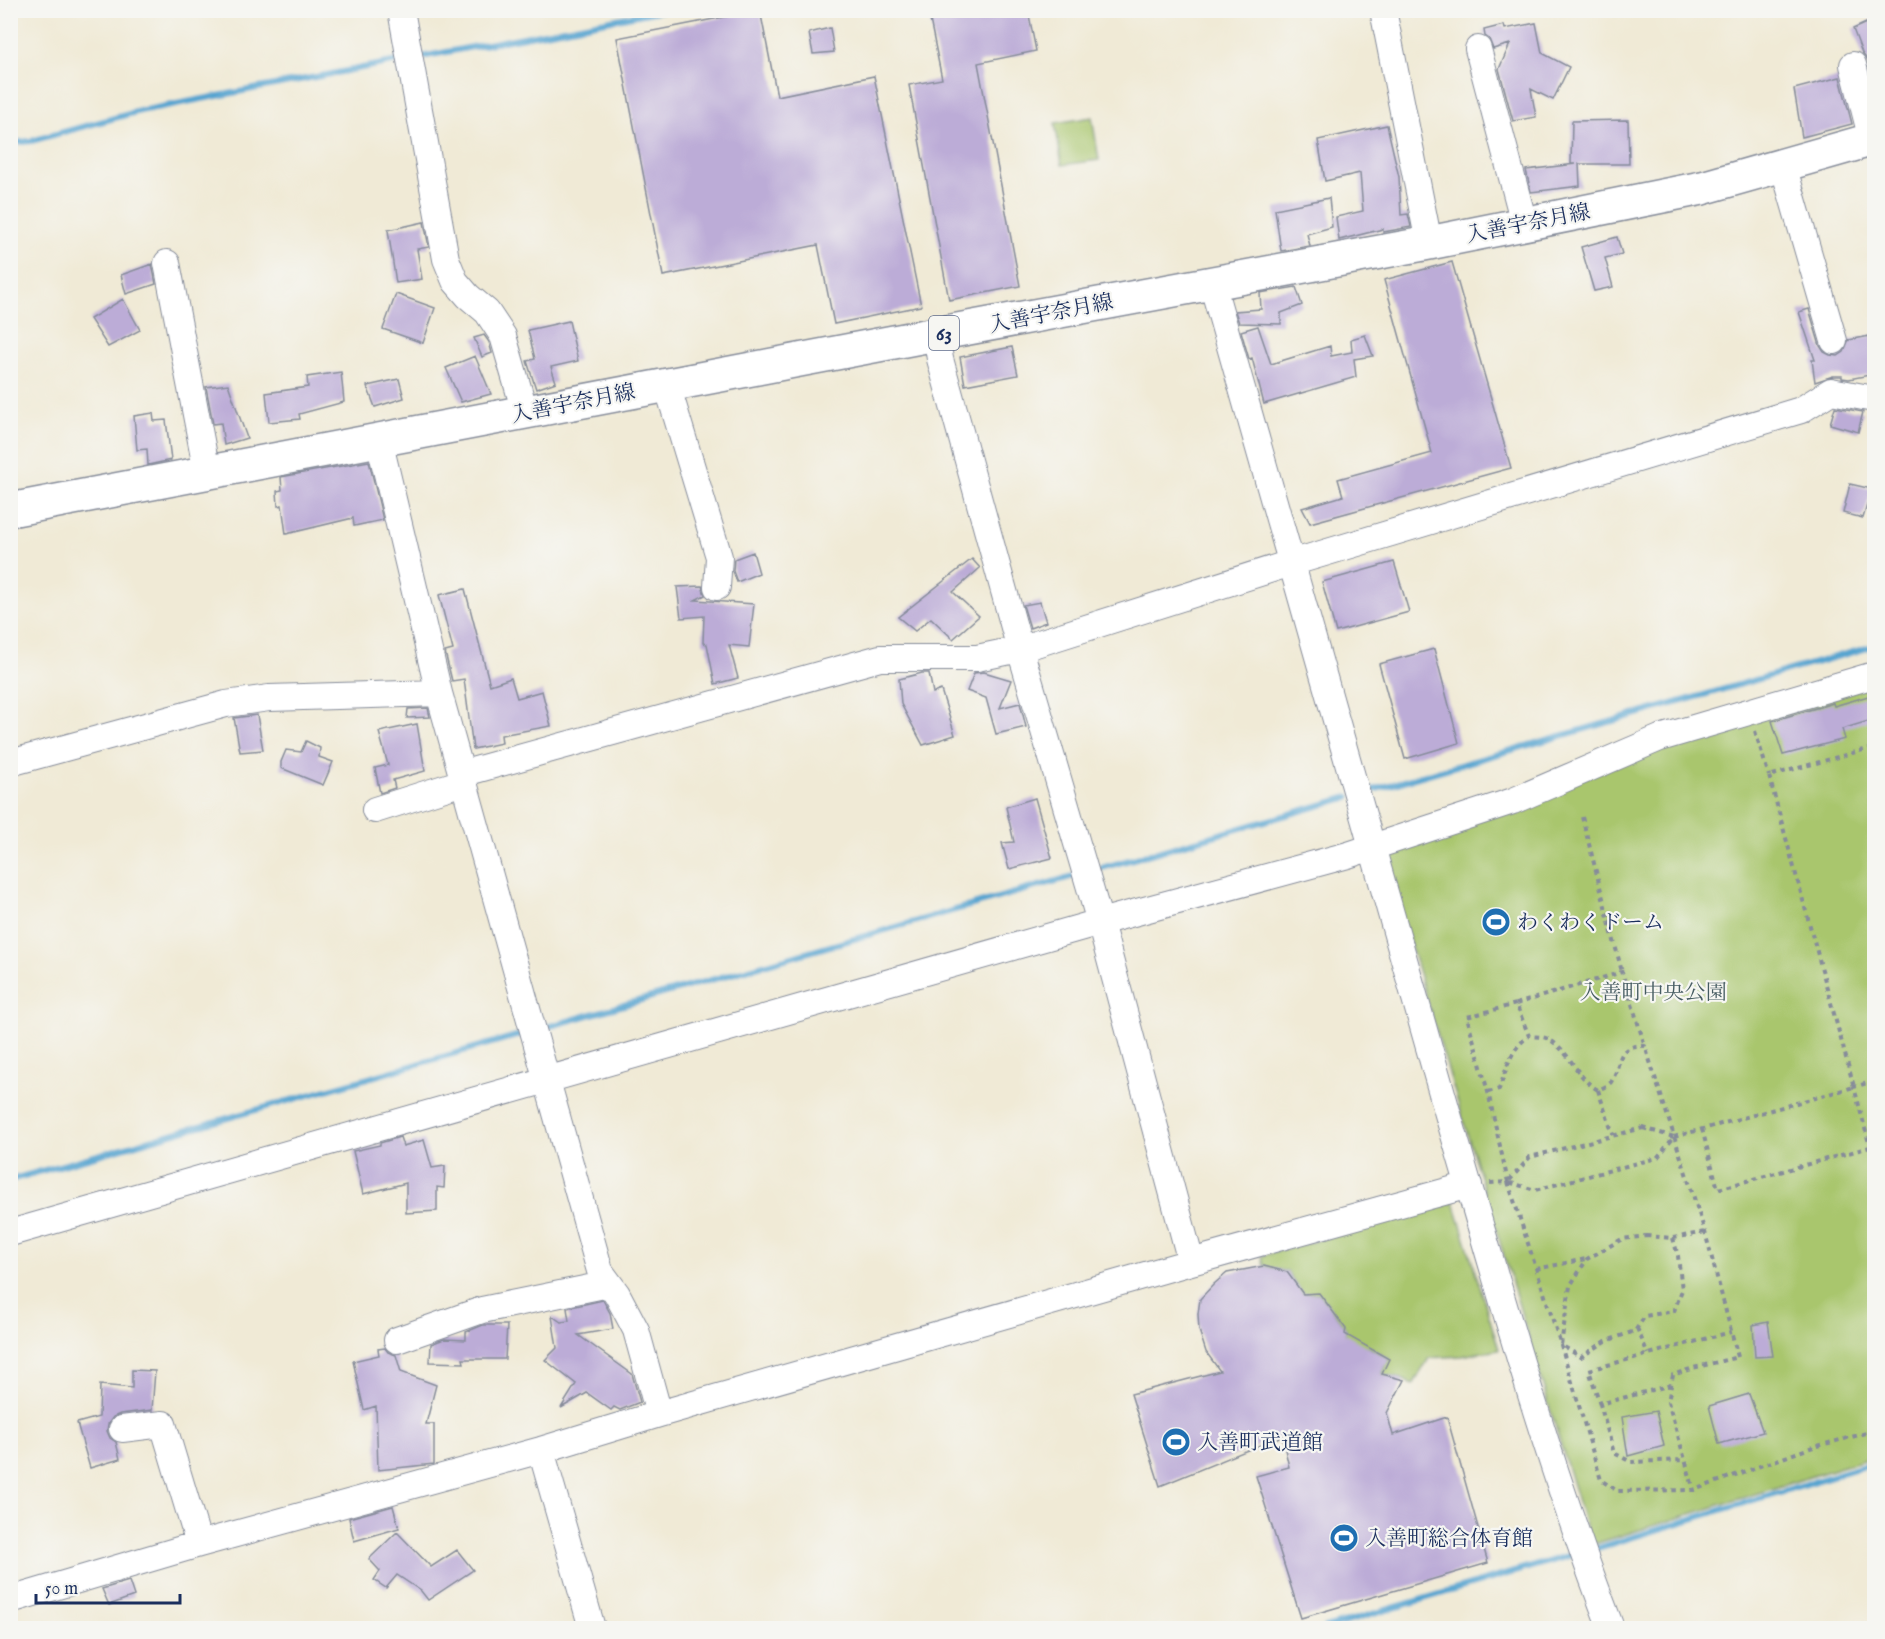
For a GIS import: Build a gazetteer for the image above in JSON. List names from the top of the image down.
{
  "streets": {
    "main road": ["入善宇奈月線", "63"]
  },
  "parks": ["入善町中央公園"],
  "places": {
    "sports": ["わくわくドーム", "入善町武道館", "入善町総合体育館"]
  },
  "scale_bar": "50 m"
}
